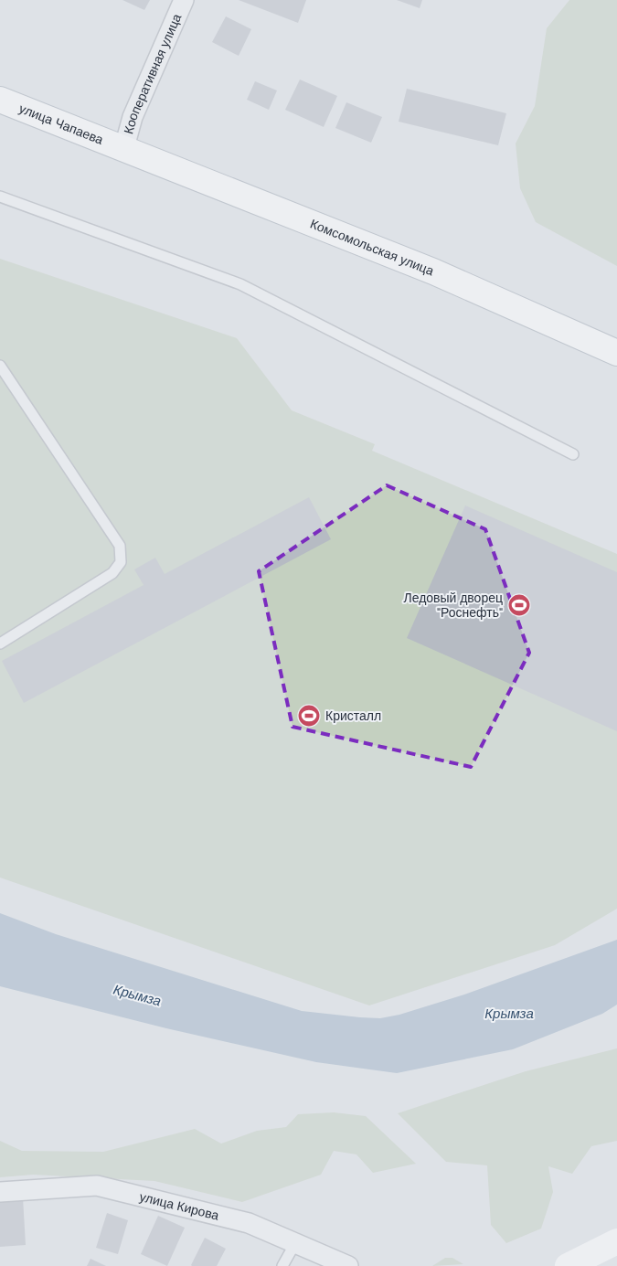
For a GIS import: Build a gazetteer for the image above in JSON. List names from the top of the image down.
{
  "streets": {
    "main road": ["улица Чапаева", "Комсомольская улица"],
    "street": ["Кооперативная улица", "улица Кирова"]
  },
  "crossings": [
    ["Кооперативная улица", "улица Чапаева"],
    ["Кооперативная улица", "Комсомольская улица"],
    ["улица Чапаева", "Комсомольская улица"]
  ],
  "water": ["Крымза"],
  "places": {
    "sports": ["Ледовый дворец \"Роснефть\"", "Кристалл"]
  }
}
